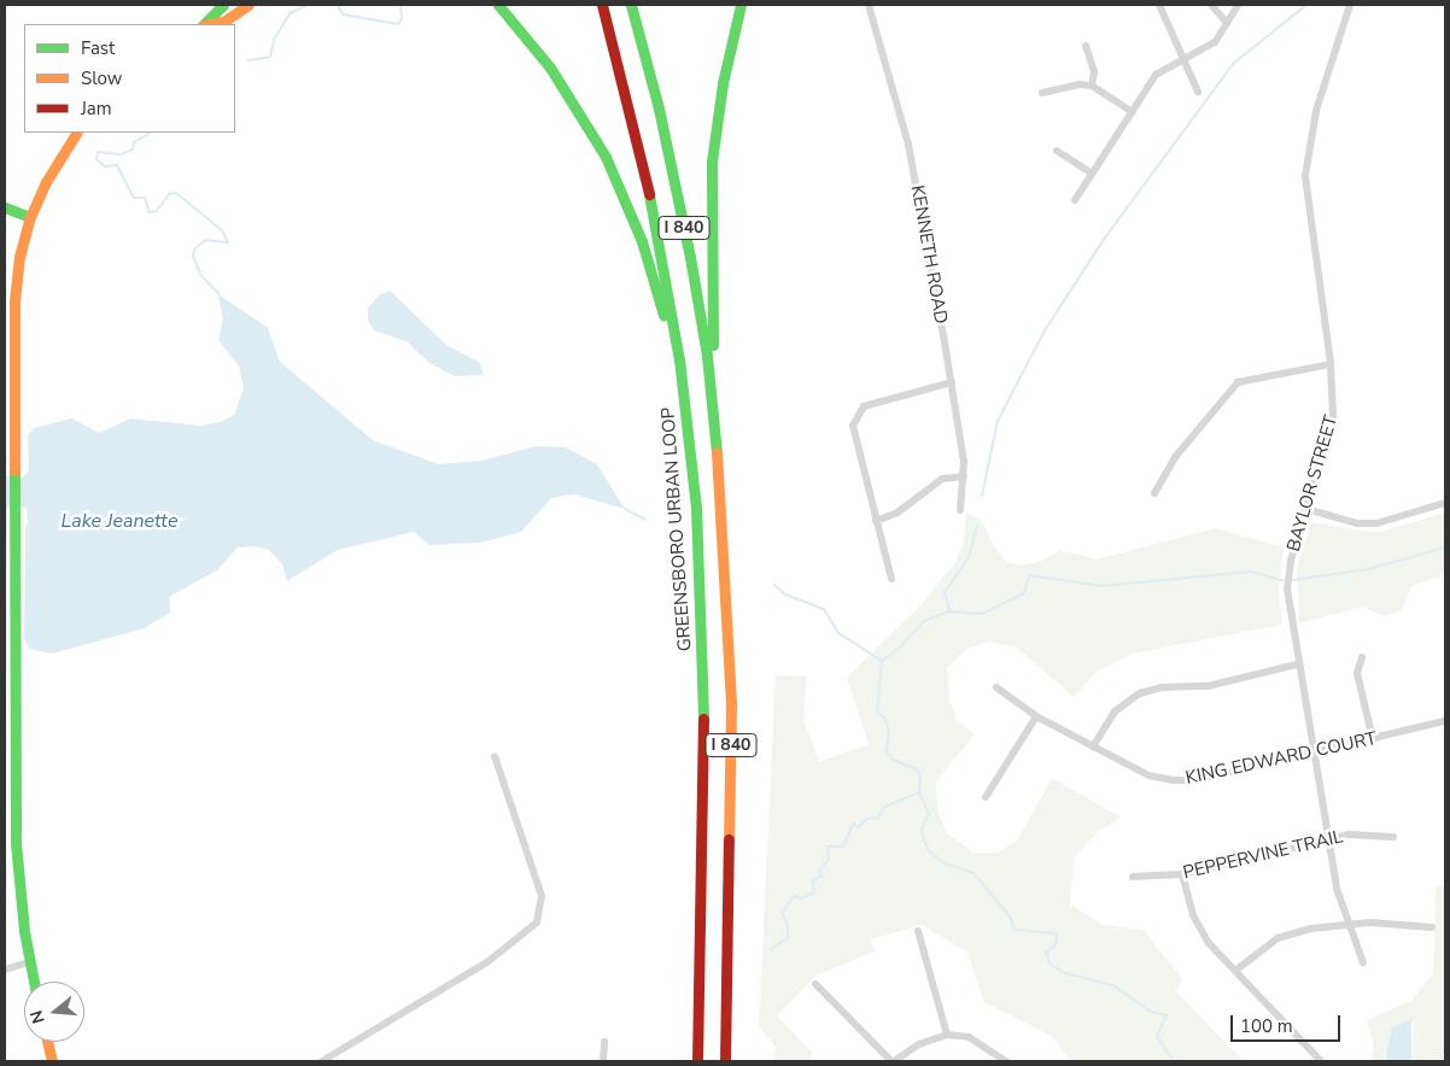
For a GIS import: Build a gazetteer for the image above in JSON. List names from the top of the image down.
{
  "streets": {
    "main road": ["I 840", "GREENSBORO URBAN LOOP"],
    "street": [
      "KENNETH ROAD",
      "BAYLOR STREET",
      "KING EDWARD COURT",
      "PEPPERVINE TRAIL"
    ]
  },
  "crossings": [
    ["BAYLOR STREET", "KING EDWARD COURT"],
    ["BAYLOR STREET", "PEPPERVINE TRAIL"]
  ],
  "water": ["Lake Jeanette"],
  "legend": ["Fast", "Slow", "Jam"],
  "scale_bar": "100 m",
  "north": "left"
}
